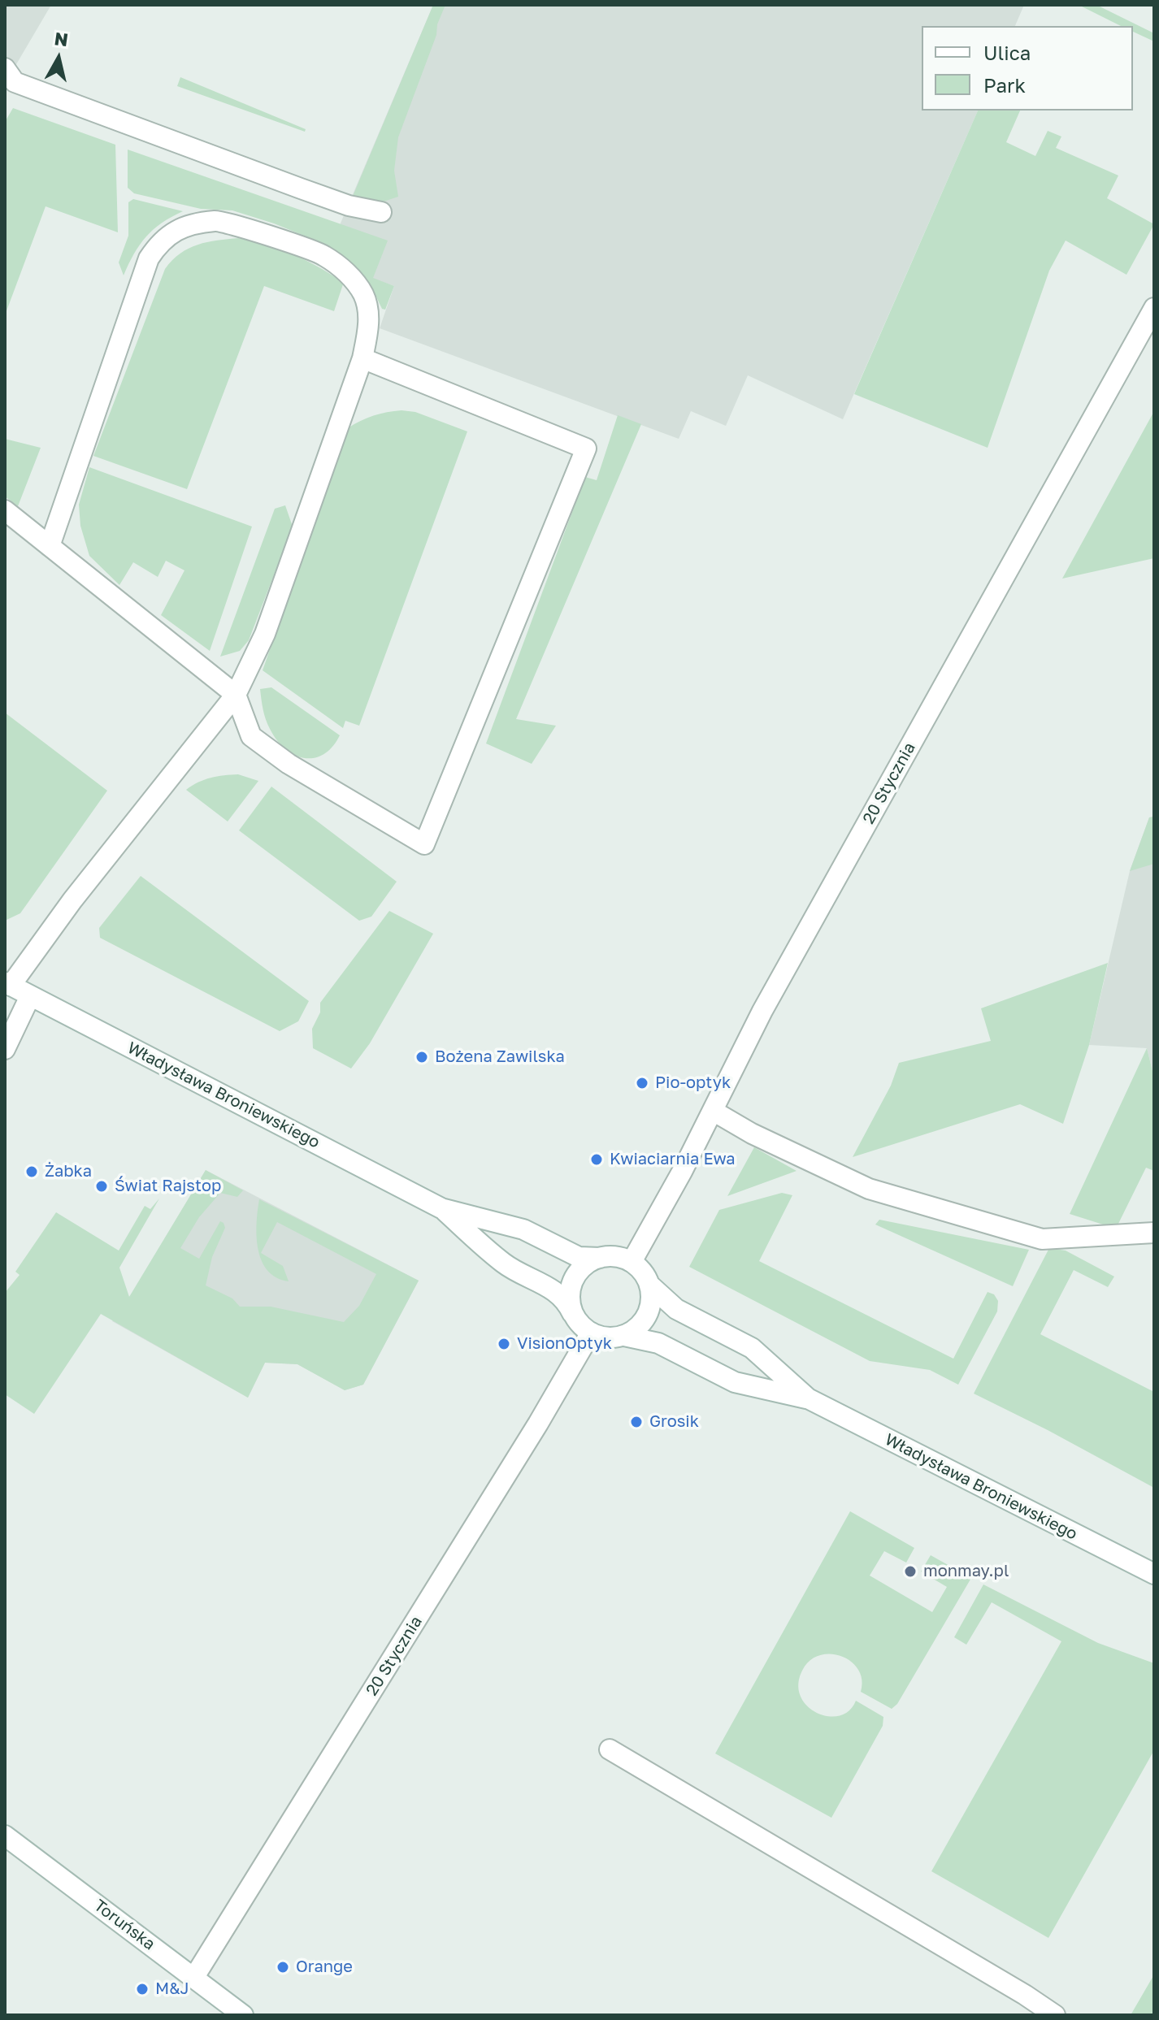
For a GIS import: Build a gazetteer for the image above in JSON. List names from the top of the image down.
{
  "streets": {
    "street": ["20 Stycznia", "Władysława Broniewskiego", "Toruńska"]
  },
  "crossings": [
    ["20 Stycznia", "Władysława Broniewskiego"],
    ["20 Stycznia", "Toruńska"]
  ],
  "places": [
    "Bożena Zawilska",
    "Pio-optyk",
    "Kwiaciarnia Ewa",
    "Żabka",
    "Świat Rajstop",
    "VisionOptyk",
    "Grosik",
    "monmay.pl",
    "Orange",
    "M&J"
  ],
  "legend": ["Ulica", "Park"],
  "north": "top"
}
